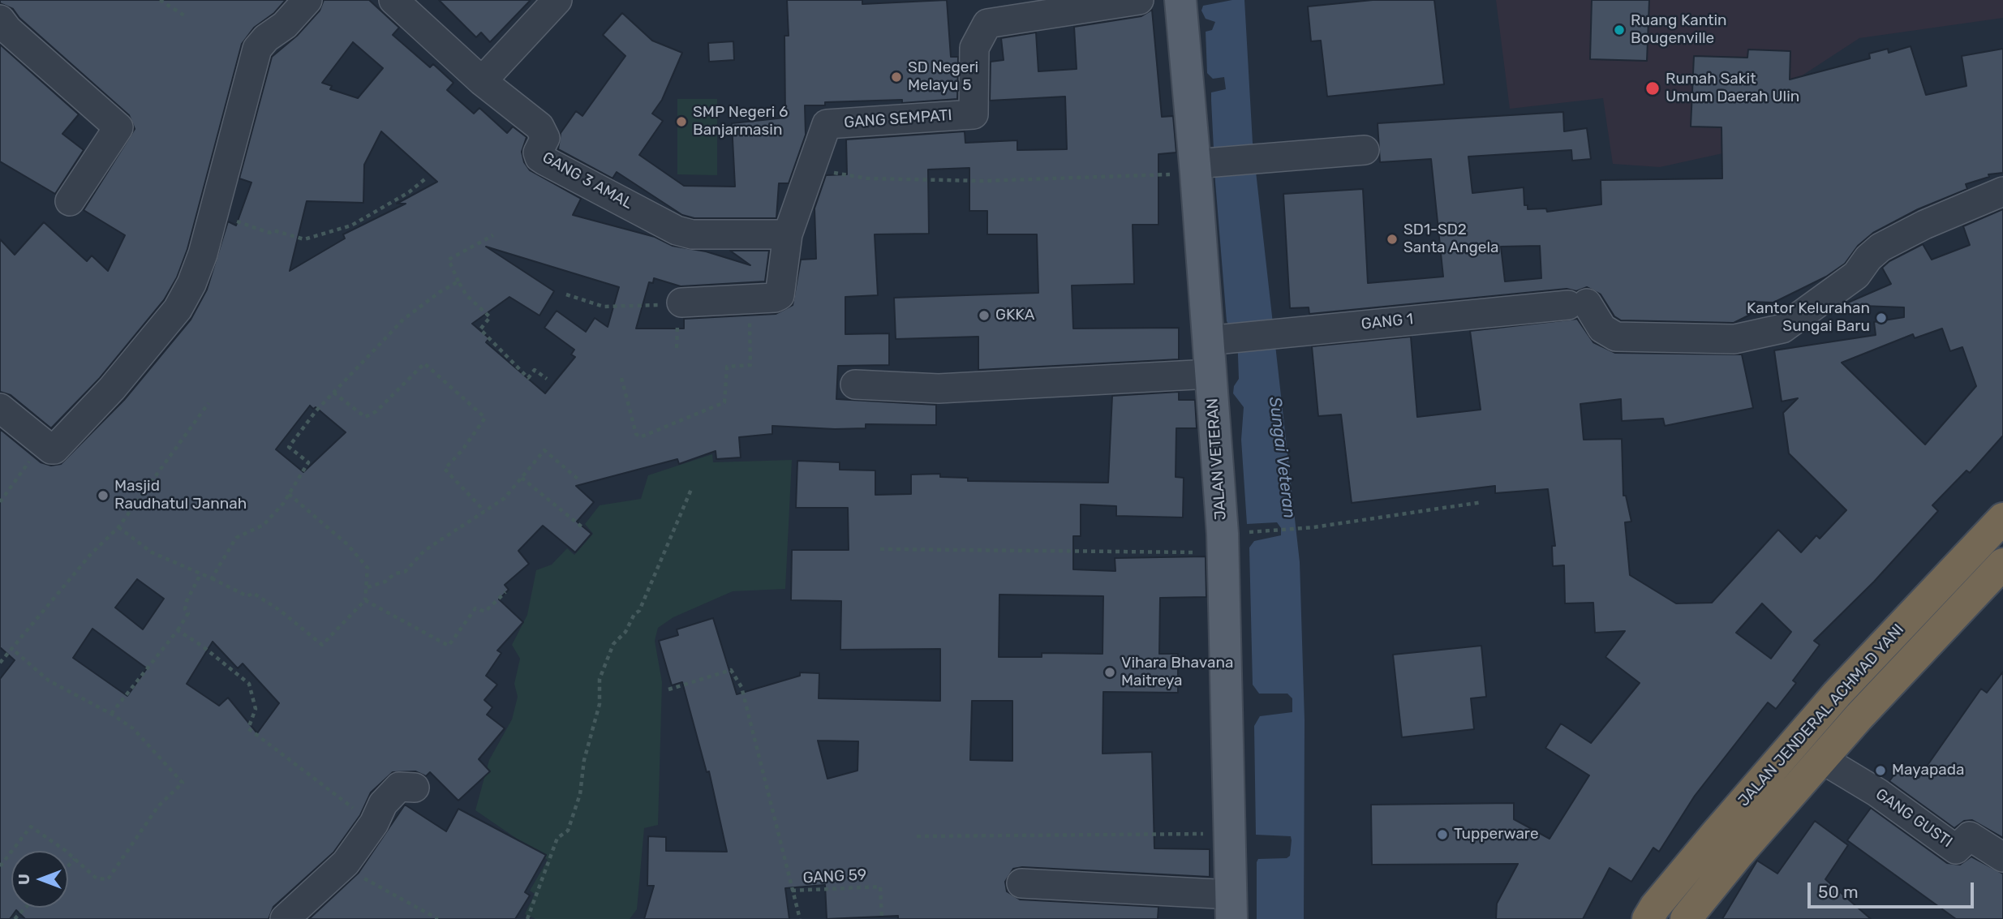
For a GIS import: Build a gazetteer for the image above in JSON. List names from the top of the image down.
{
  "streets": {
    "highway": ["JALAN JENDERAL ACHMAD YANI"],
    "main road": ["JALAN VETERAN"],
    "street": [
      "GANG SEMPATI",
      "GANG 3 AMAL",
      "GANG 1",
      "GANG GUSTI"
    ],
    "path": ["GANG 59"]
  },
  "crossings": [
    ["GANG SEMPATI", "GANG 3 AMAL"],
    ["GANG 1", "JALAN VETERAN"],
    ["JALAN JENDERAL ACHMAD YANI", "GANG GUSTI"]
  ],
  "water": ["Sungai Veteran"],
  "places": [
    "Ruang Kantin Bougenville",
    "SD Negeri Melayu 5",
    "Rumah Sakit Umum Daerah Ulin",
    "SMP Negeri 6 Banjarmasin",
    "SD1-SD2 Santa Angela",
    "GKKA",
    "Kantor Kelurahan Sungai Baru",
    "Masjid Raudhatul Jannah",
    "Vihara Bhavana Maitreya",
    "Mayapada",
    "Tupperware"
  ],
  "scale_bar": "50 m",
  "north": "left"
}
